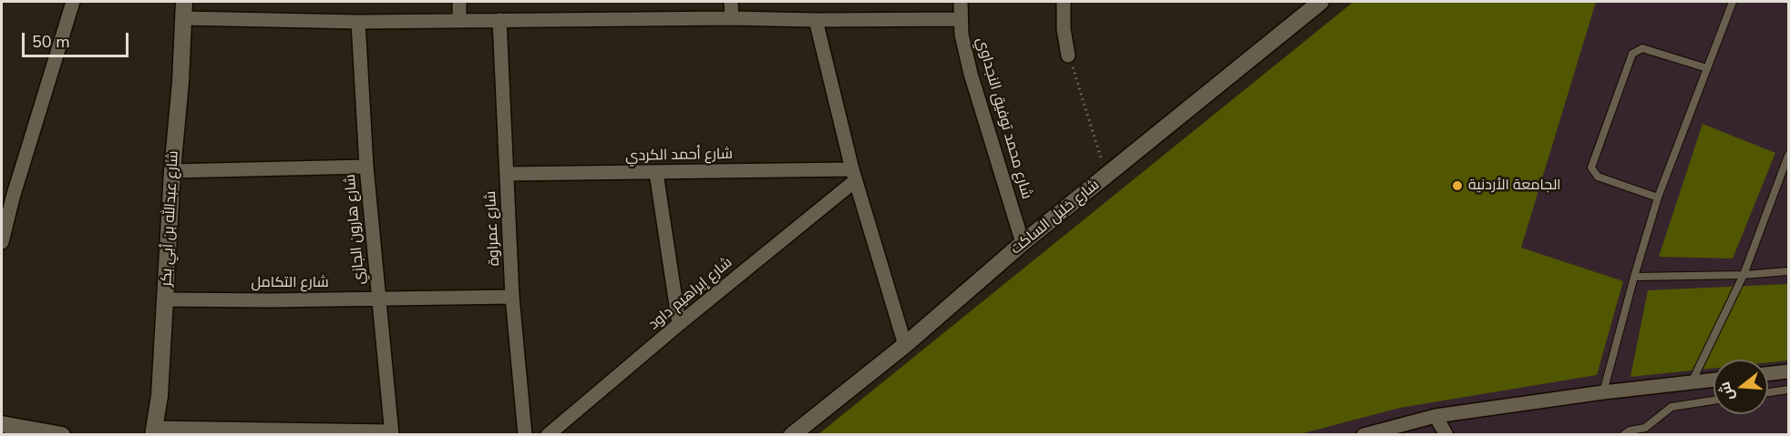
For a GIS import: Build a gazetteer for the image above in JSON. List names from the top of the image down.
{
  "streets": {
    "street": [
      "شارع محمد توفيق النجداوي",
      "شارع أحمد الكردي",
      "شارع خليل الساكت",
      "شارع عبدالله بن أبي بكر",
      "شارع عمراوة",
      "شارع هارون الجازي",
      "شارع التكامل",
      "شارع إبراهيم داود"
    ]
  },
  "crossings": [
    ["شارع محمد توفيق النجداوي", "شارع خليل الساكت"],
    ["شارع أحمد الكردي", "شارع عمراوة"],
    ["شارع أحمد الكردي", "شارع إبراهيم داود"],
    ["شارع عبدالله بن أبي بكر", "شارع التكامل"],
    ["شارع عمراوة", "شارع التكامل"],
    ["شارع هارون الجازي", "شارع التكامل"]
  ],
  "places": ["الجامعة الأردنية"],
  "scale_bar": "50 m",
  "north": "left"
}
